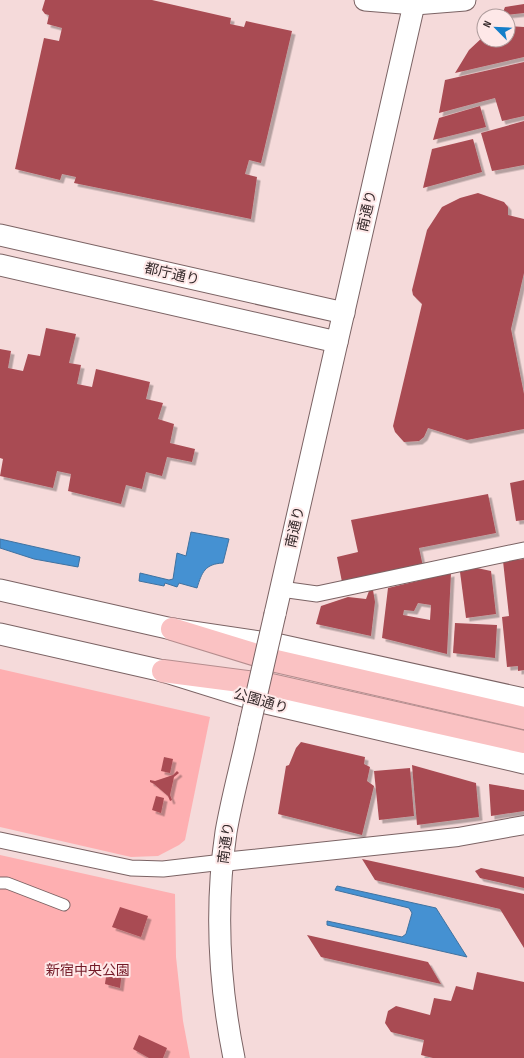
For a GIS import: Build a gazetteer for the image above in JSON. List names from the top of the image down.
{
  "streets": {
    "main road": ["南通り", "都庁通り", "公園通り"]
  },
  "crossings": [
    ["南通り", "都庁通り"]
  ],
  "parks": ["新宿中央公園"],
  "north": "top left"
}
